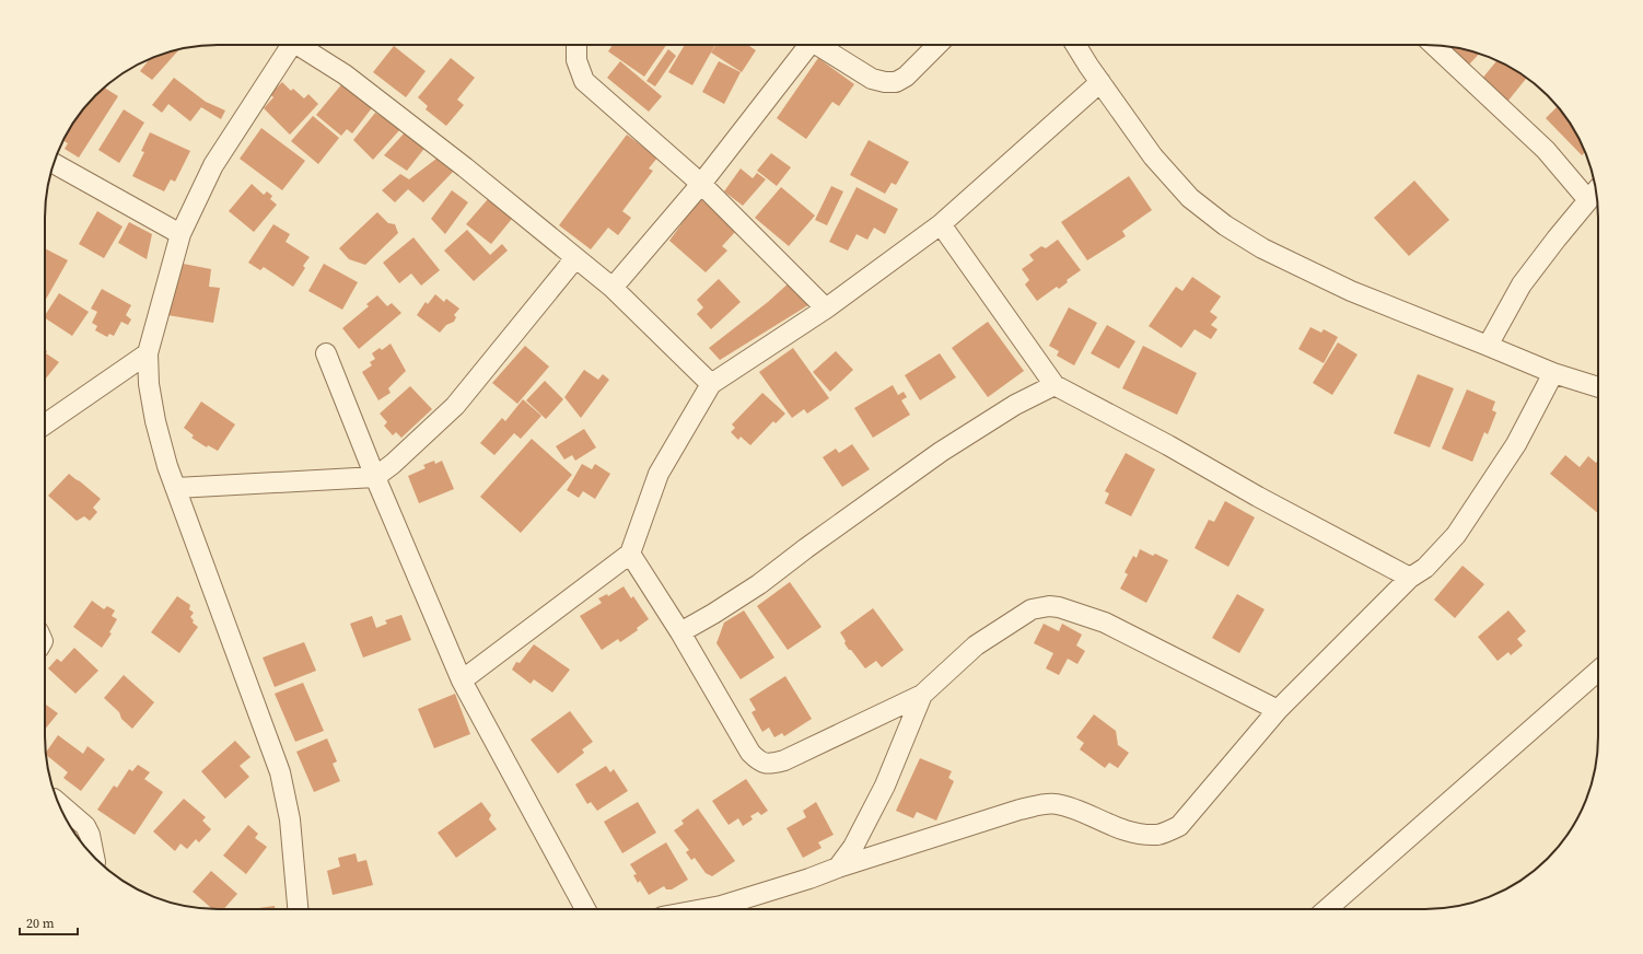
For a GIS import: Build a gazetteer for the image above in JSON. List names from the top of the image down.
{
  "scale_bar": "20 m"
}
